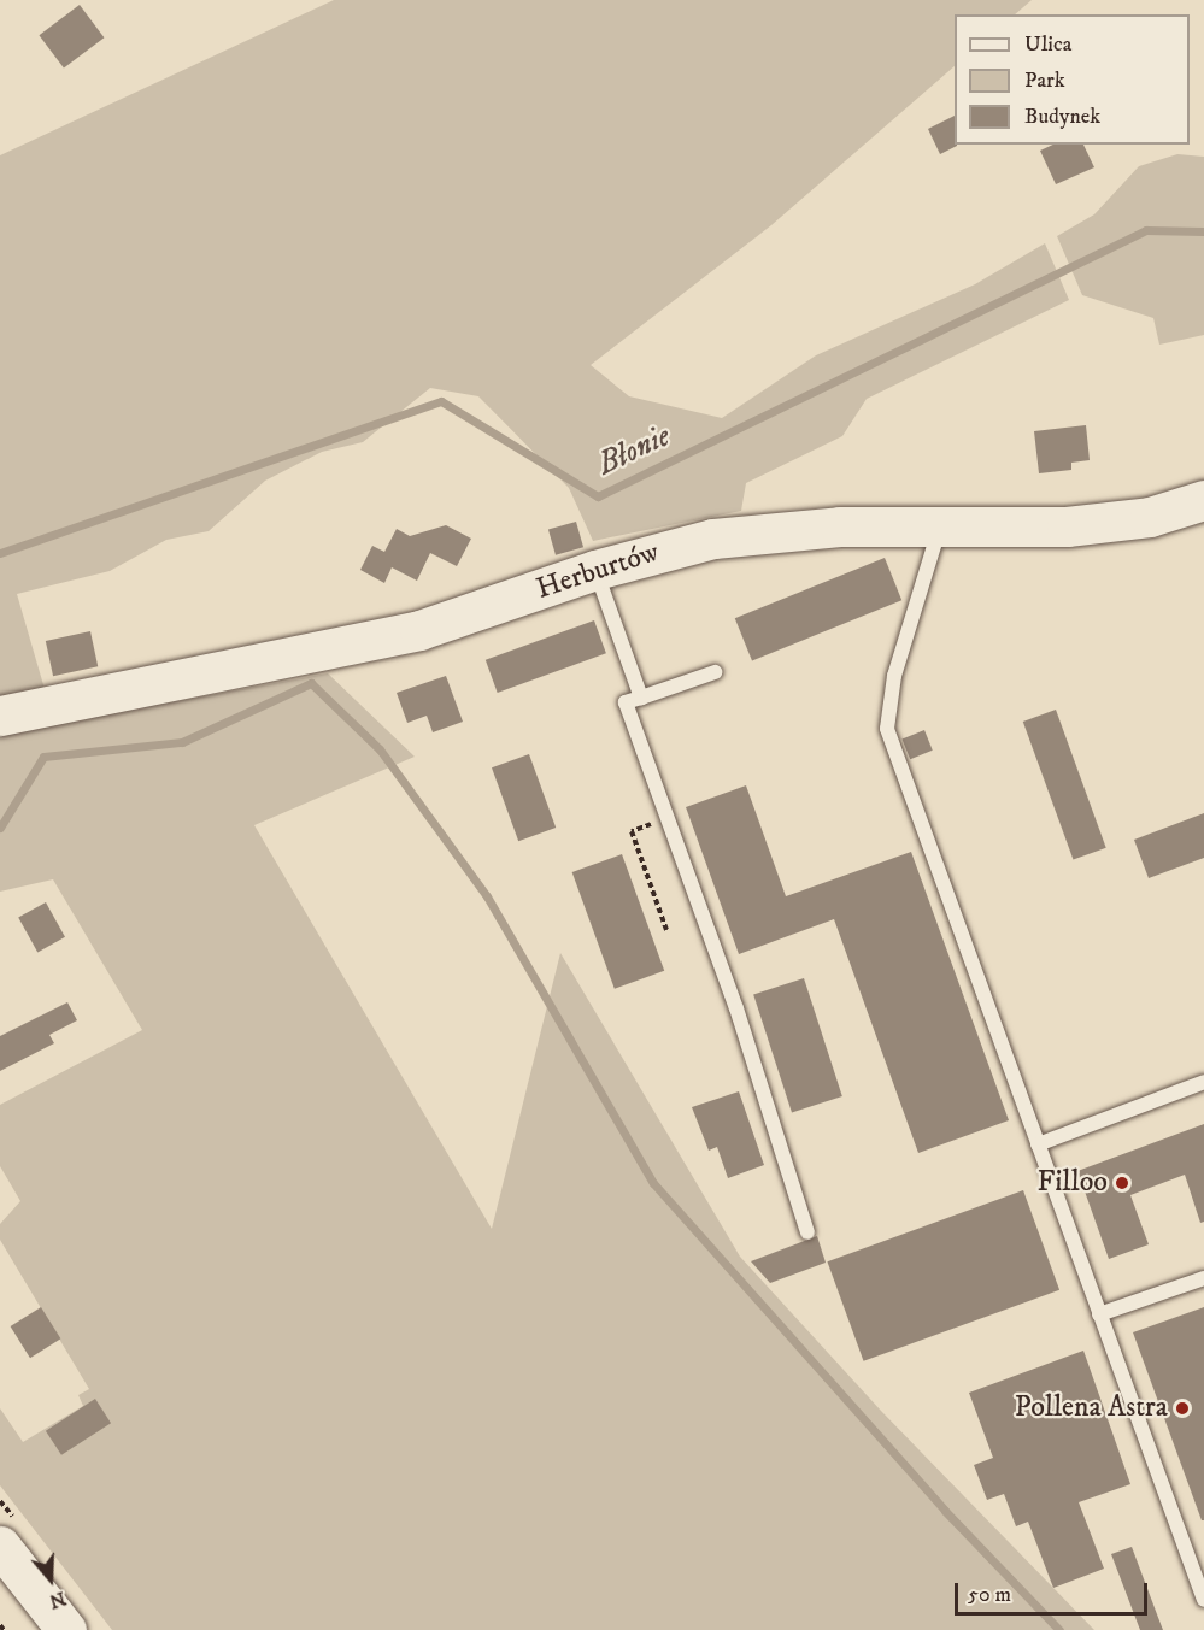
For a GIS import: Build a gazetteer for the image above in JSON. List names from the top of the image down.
{
  "streets": {
    "street": ["Herburtów"]
  },
  "water": ["Błonie"],
  "places": ["Filloo", "Pollena Astra"],
  "legend": ["Ulica", "Park", "Budynek"],
  "scale_bar": "50 m",
  "north": "bottom"
}
